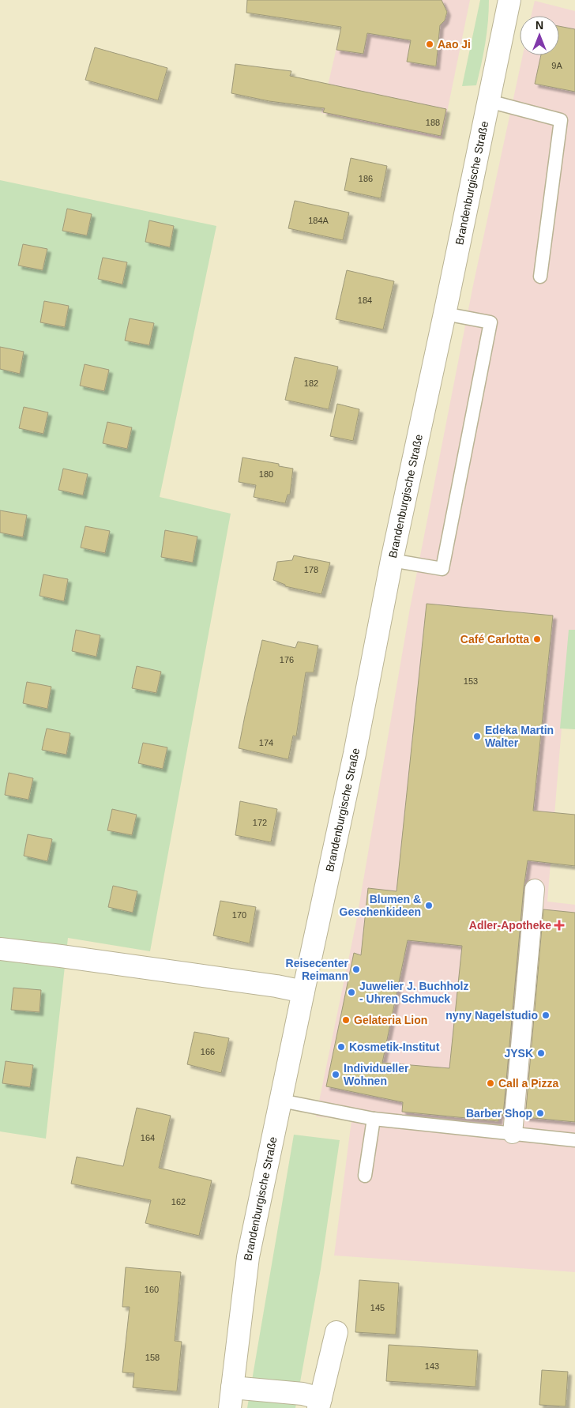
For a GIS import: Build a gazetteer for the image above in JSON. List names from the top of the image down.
{
  "streets": {
    "street": ["Brandenburgische Straße"]
  },
  "places": {
    "other": [
      "Aao Ji",
      "Café Carlotta",
      "Edeka Martin Walter",
      "Blumen & Geschenkideen",
      "Reisecenter Reimann",
      "Juwelier J. Buchholz - Uhren Schmuck",
      "nyny Nagelstudio",
      "Gelateria Lion",
      "Kosmetik-Institut",
      "JYSK",
      "Individueller Wohnen",
      "Call a Pizza",
      "Barber Shop"
    ],
    "health": ["Adler-Apotheke"]
  },
  "house_numbers": [
    "9A",
    "188",
    "186",
    "184A",
    "184",
    "182",
    "180",
    "178",
    "176",
    "153",
    "174",
    "172",
    "170",
    "166",
    "164",
    "162",
    "160",
    "145",
    "158",
    "143"
  ],
  "north": "top"
}
